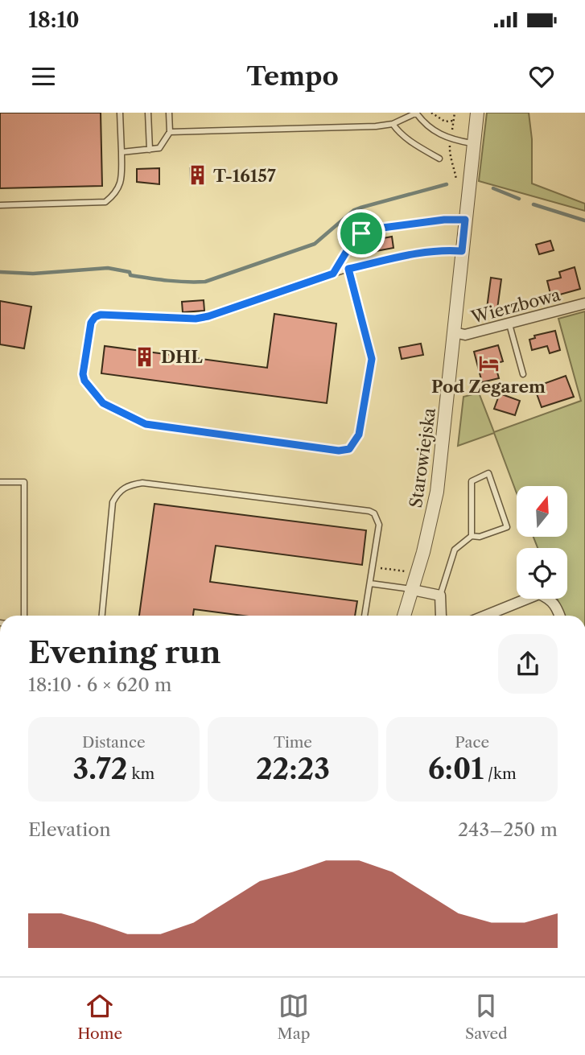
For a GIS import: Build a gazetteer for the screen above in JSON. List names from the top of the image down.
{
  "streets": {
    "street": ["Wierzbowa", "Starowiejska"]
  },
  "crossings": [
    ["Wierzbowa", "Starowiejska"]
  ],
  "places": {
    "building": ["T-16157", "DHL"],
    "hotel": ["Pod Zegarem"]
  },
  "north": "top",
  "page": {
    "status": "18:10",
    "header": "Tempo",
    "heading": ["Evening run", "18:10 · 6 × 620 m"],
    "stats": [
      ["Distance", "3.72 km"],
      ["Time", "22:23"],
      ["Pace", "6:01 /km"]
    ],
    "chart": ["Elevation", "243–250 m"],
    "tabs": ["Home", "Map", "Saved"]
  }
}
